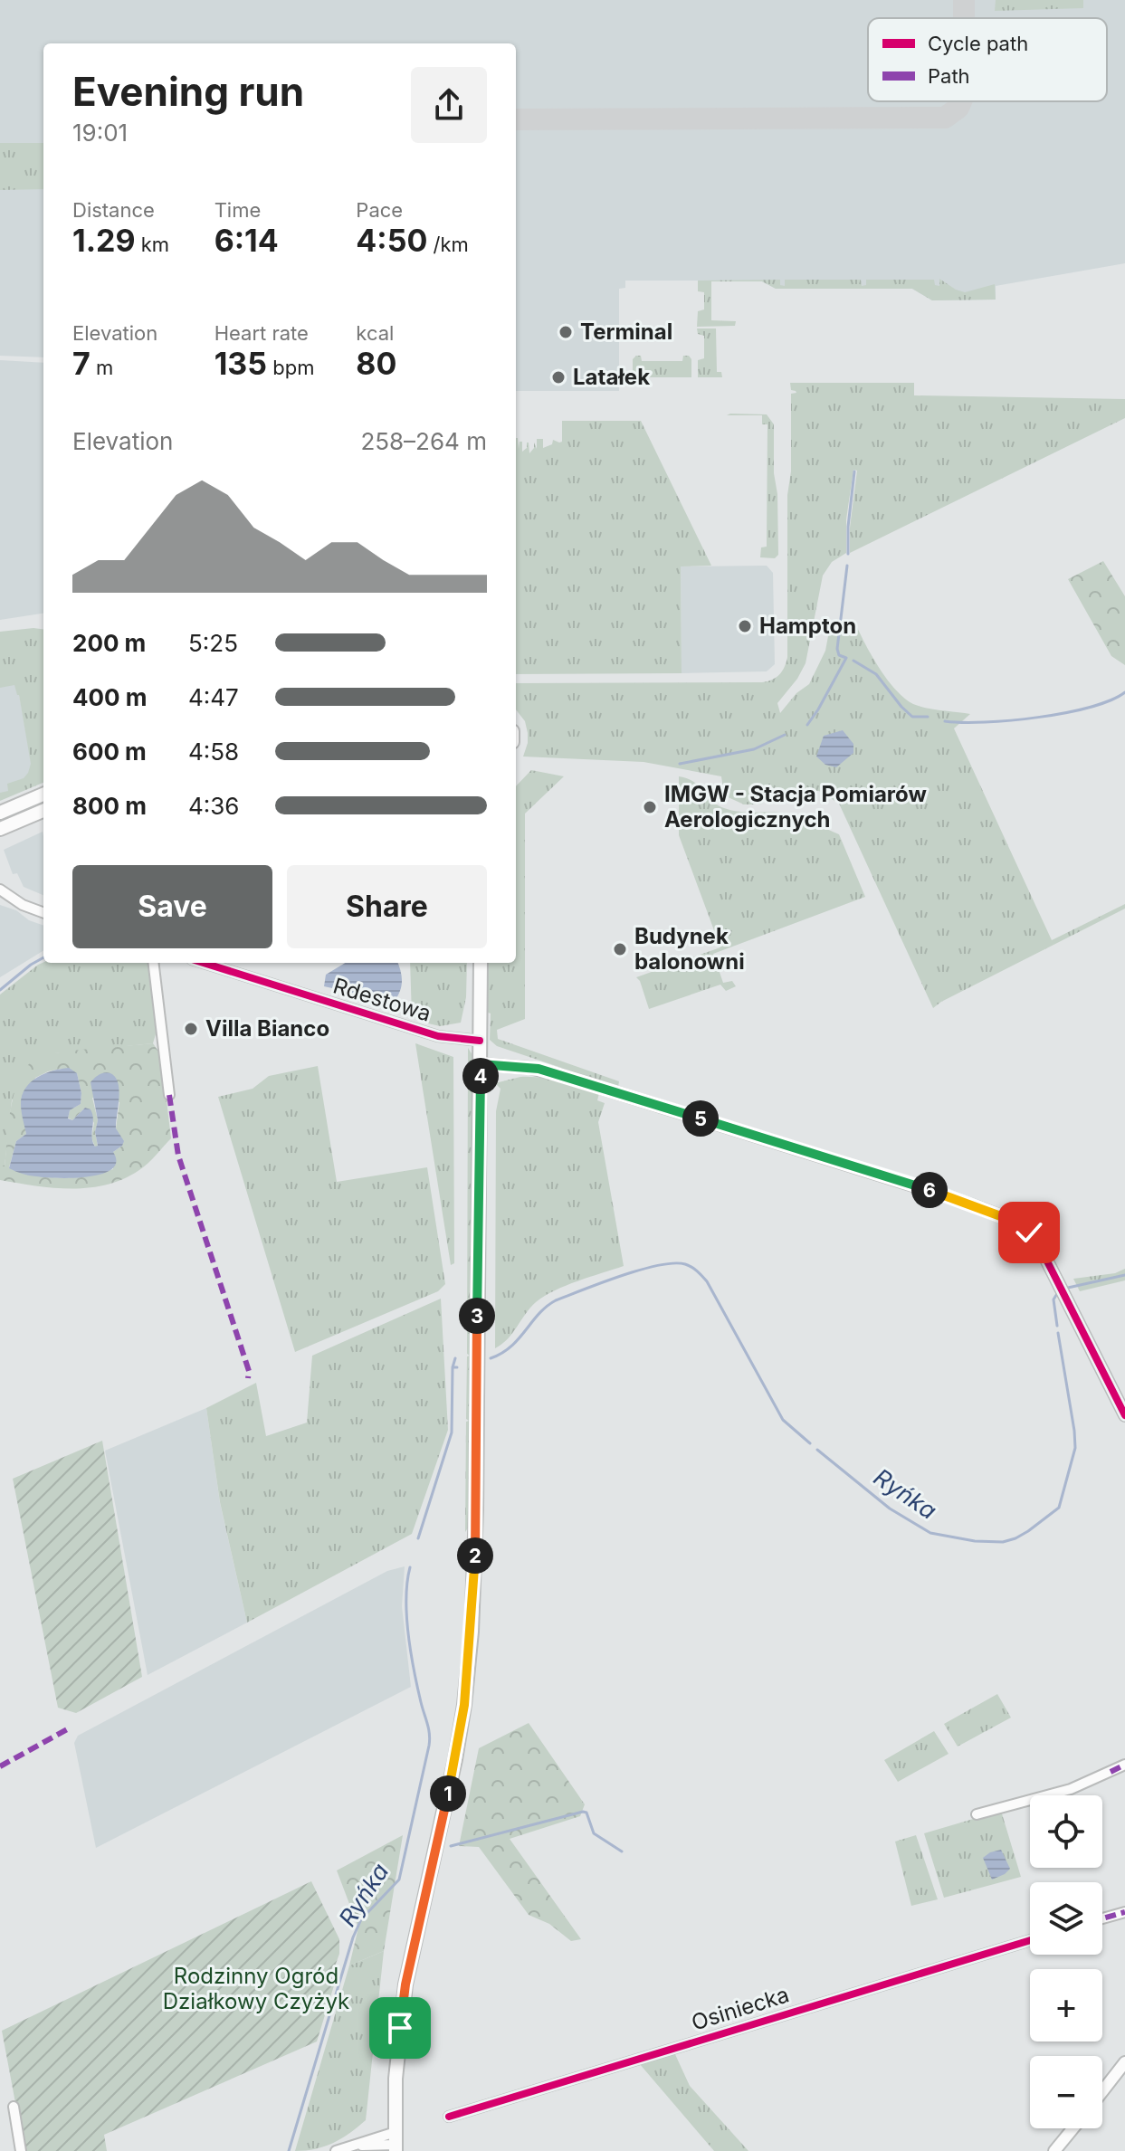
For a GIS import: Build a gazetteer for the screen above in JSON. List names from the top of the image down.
{
  "streets": {
    "street": ["Rdestowa", "Osiniecka"]
  },
  "water": ["Ryńka"],
  "parks": ["Rodzinny Ogród Działkowy Czyżyk"],
  "places": [
    "Terminal",
    "Latałek",
    "Hampton",
    "IMGW - Stacja Pomiarów Aerologicznych",
    "Budynek balonowni",
    "Villa Bianco"
  ],
  "legend": ["Cycle path", "Path"],
  "page": {
    "heading": ["Evening run", "19:01"],
    "stats": [
      ["Distance", "1.29 km"],
      ["Time", "6:14"],
      ["Pace", "4:50 /km"],
      ["Elevation", "7 m"],
      ["Heart rate", "135 bpm"],
      ["kcal", "80"]
    ],
    "chart": ["Elevation", "258–264 m"],
    "list": [
      {
        "name": "200 m",
        "note": "5:25"
      },
      {
        "name": "400 m",
        "note": "4:47"
      },
      {
        "name": "600 m",
        "note": "4:58"
      },
      {
        "name": "800 m",
        "note": "4:36"
      }
    ],
    "buttons": ["Save", "Share"],
    "pins": [
      "4",
      "5",
      "6",
      "3",
      "2",
      "1"
    ],
    "map_buttons": ["+", "−"]
  }
}
